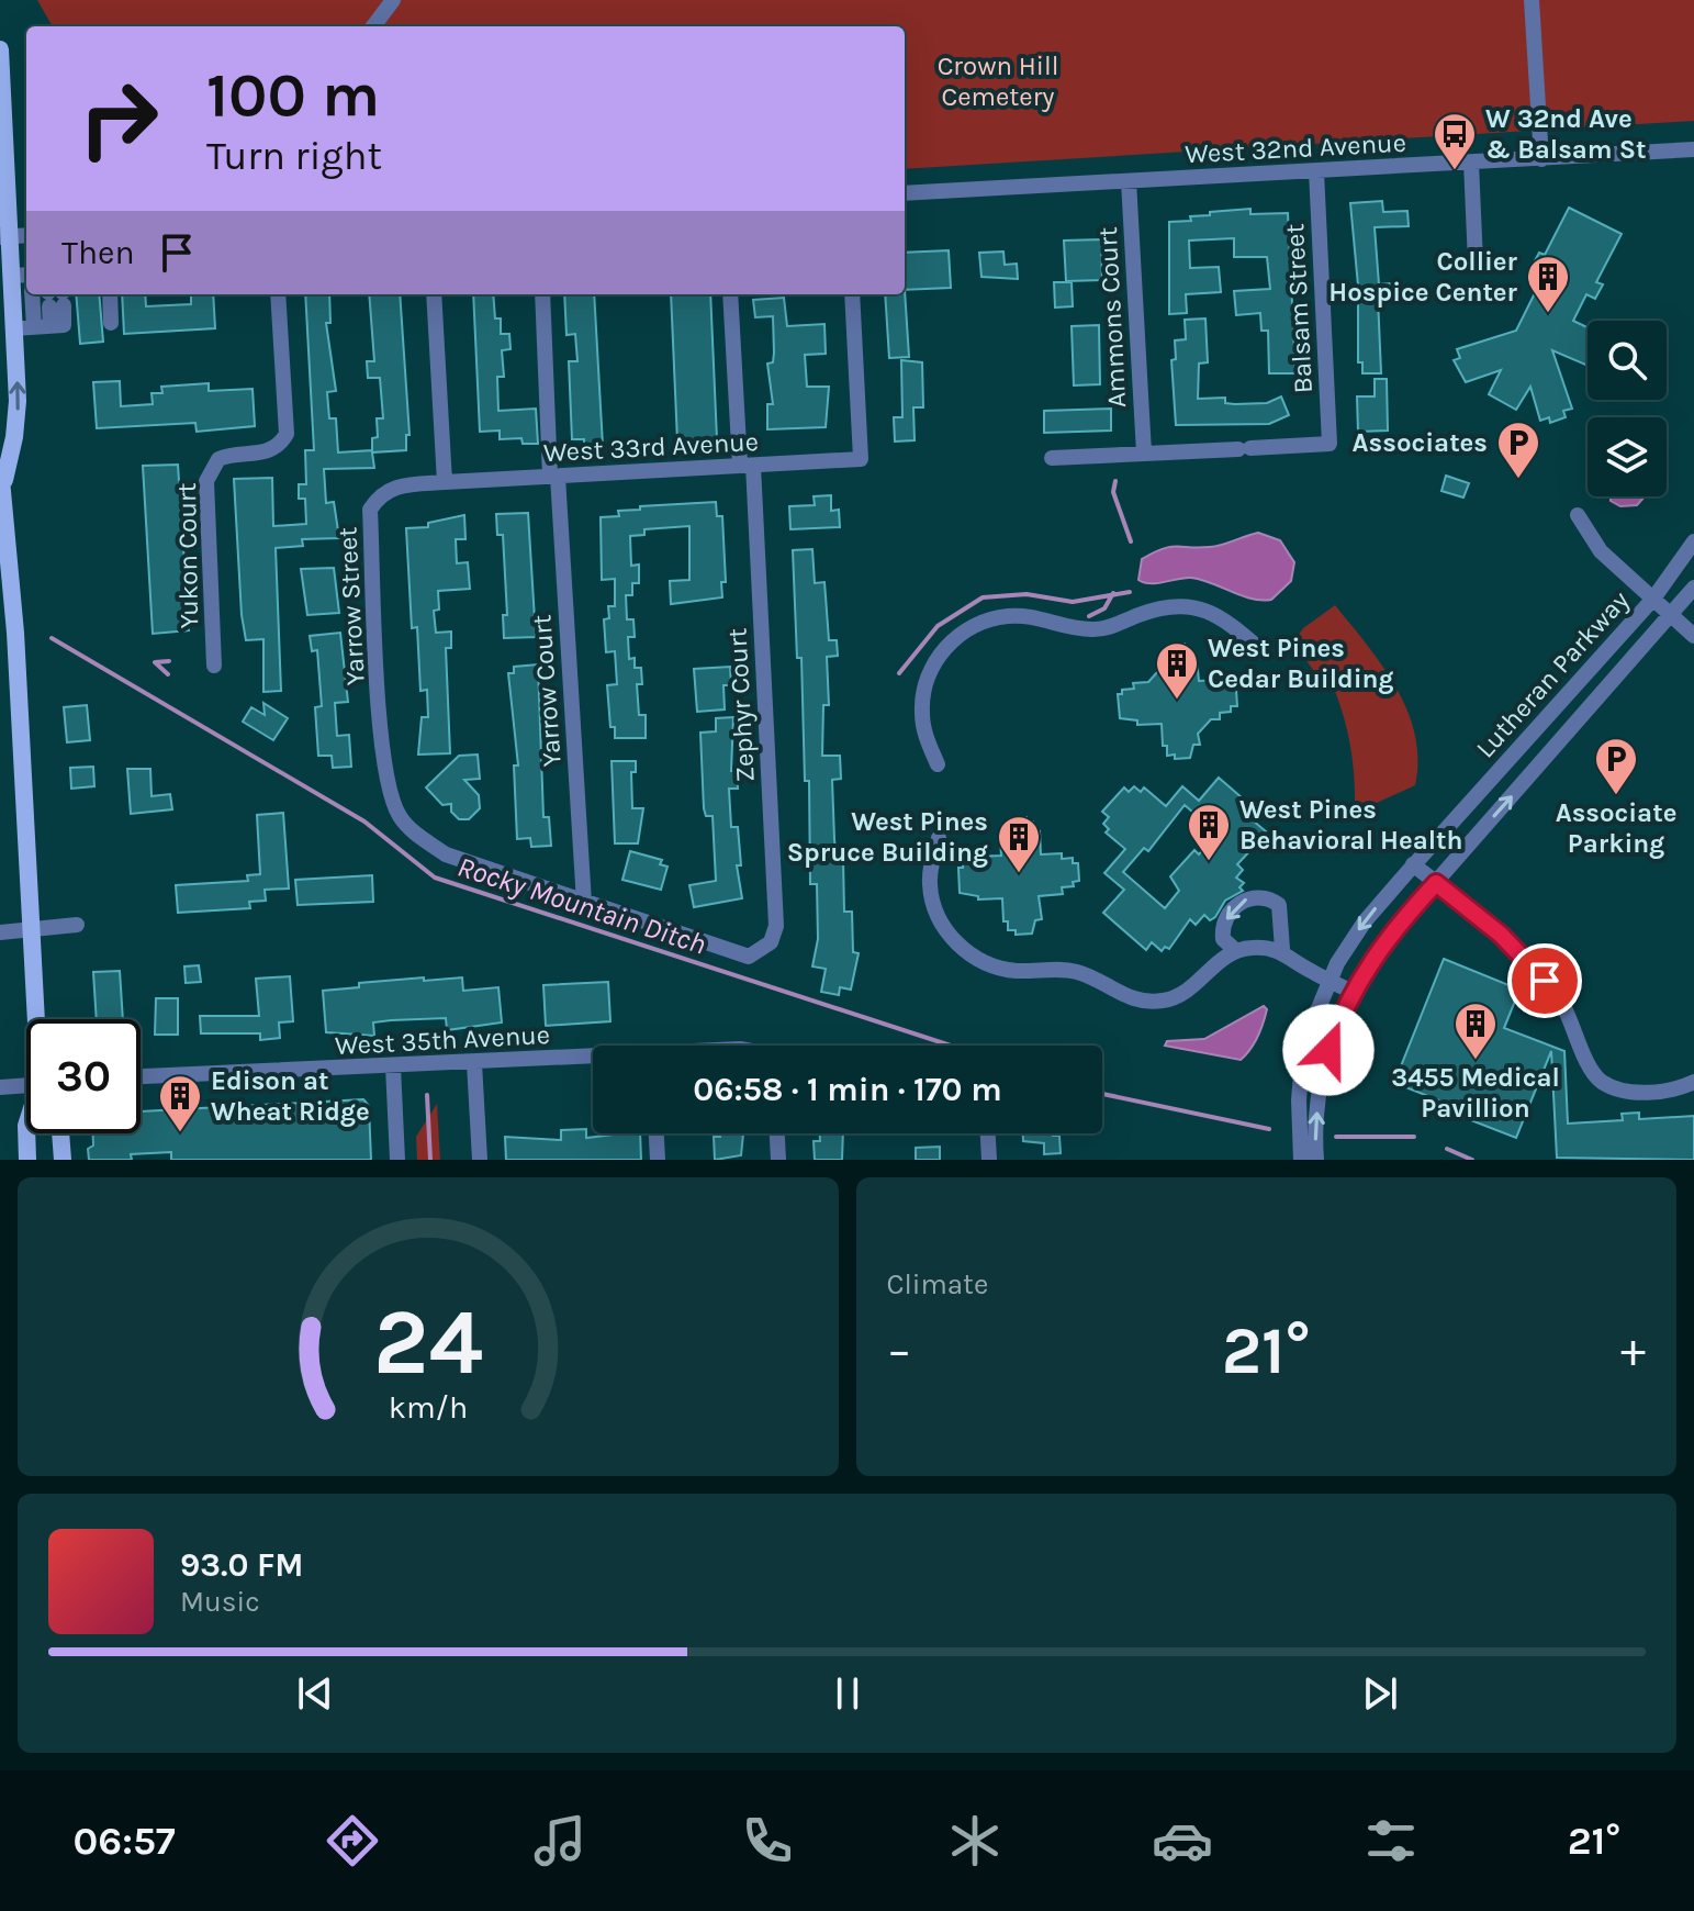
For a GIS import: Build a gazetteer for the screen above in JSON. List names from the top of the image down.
{
  "streets": {
    "street": [
      "West 32nd Avenue",
      "Balsam Street",
      "Ammons Court",
      "West 33rd Avenue",
      "Yukon Court",
      "Yarrow Street",
      "Lutheran Parkway",
      "Yarrow Court",
      "Zephyr Court",
      "West 35th Avenue"
    ]
  },
  "crossings": [
    ["West 32nd Avenue", "Balsam Street"],
    ["West 32nd Avenue", "Ammons Court"],
    ["Balsam Street", "Ammons Court"],
    ["West 33rd Avenue", "Yarrow Street"],
    ["West 33rd Avenue", "Yarrow Court"],
    ["West 33rd Avenue", "Zephyr Court"],
    ["Yarrow Street", "Yarrow Court"],
    ["Yarrow Street", "Zephyr Court"],
    ["Yarrow Court", "Zephyr Court"]
  ],
  "water": ["Rocky Mountain Ditch"],
  "parks": ["Crown Hill Cemetery"],
  "places": {
    "bus stop": ["W 32nd Ave & Balsam St"],
    "building": [
      "Collier Hospice Center",
      "West Pines Cedar Building",
      "West Pines Behavioral Health",
      "West Pines Spruce Building",
      "3455 Medical Pavillion",
      "Edison at Wheat Ridge"
    ],
    "parking": ["Associates", "Associate Parking"]
  },
  "page": {
    "turn": ["100 m", "Turn right"],
    "then": "Then",
    "limit": "30",
    "trip": "06:58 · 1 min · 170 m",
    "tile": "Climate",
    "heat": ["−", "21°", "+"],
    "song": ["93.0 FM", "Music"],
    "tabs": ["06:57", "21°"],
    "gauge": ["24", "km/h"]
  }
}
